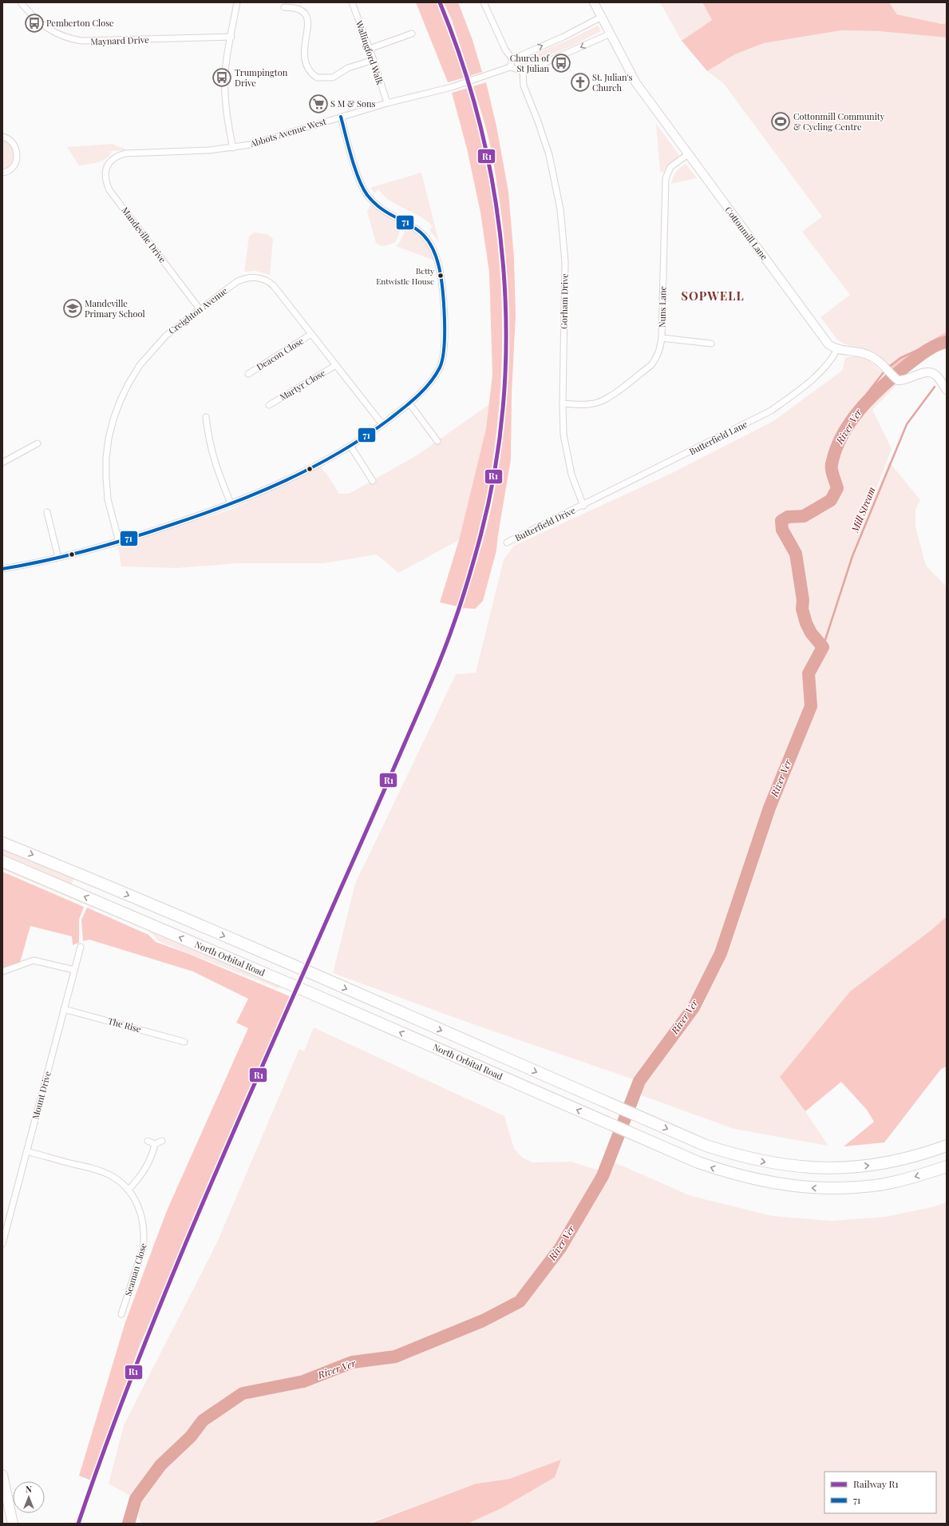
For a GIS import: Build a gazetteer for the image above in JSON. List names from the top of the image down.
{
  "streets": {
    "highway": ["North Orbital Road"],
    "street": [
      "Maynard Drive",
      "Wallingford Walk",
      "Abbots Avenue West",
      "Cottonmill Lane",
      "Mandeville Drive",
      "Gorham Drive",
      "Nuns Lane",
      "Creighton Avenue",
      "Deacon Close",
      "Martyr Close",
      "Butterfield Lane",
      "Butterfield Drive",
      "The Rise",
      "Mount Drive",
      "Seaman Close"
    ]
  },
  "crossings": [
    ["Wallingford Walk", "Abbots Avenue West"],
    ["Abbots Avenue West", "Mandeville Drive"],
    ["Cottonmill Lane", "Nuns Lane"],
    ["Cottonmill Lane", "Butterfield Lane"],
    ["Mandeville Drive", "Creighton Avenue"],
    ["Gorham Drive", "Nuns Lane"],
    ["Gorham Drive", "Butterfield Lane"],
    ["Gorham Drive", "Butterfield Drive"],
    ["Creighton Avenue", "Deacon Close"],
    ["Creighton Avenue", "Martyr Close"],
    ["Butterfield Lane", "Butterfield Drive"],
    ["The Rise", "Mount Drive"],
    ["Mount Drive", "Seaman Close"]
  ],
  "districts": ["SOPWELL"],
  "water": ["River Ver", "Mill Stream"],
  "places": {
    "bus stop": ["Pemberton Close", "Church of St Julian", "Trumpington Drive"],
    "church": ["St. Julian's Church"],
    "supermarket": ["S M & Sons"],
    "sports": ["Cottonmill Community & Cycling Centre"],
    "other": ["Betty Entwistle House"],
    "school or university": ["Mandeville Primary School"]
  },
  "lines": ["rail line R1", "transit line 71"],
  "legend": ["Railway R1", "71"],
  "north": "top"
}
